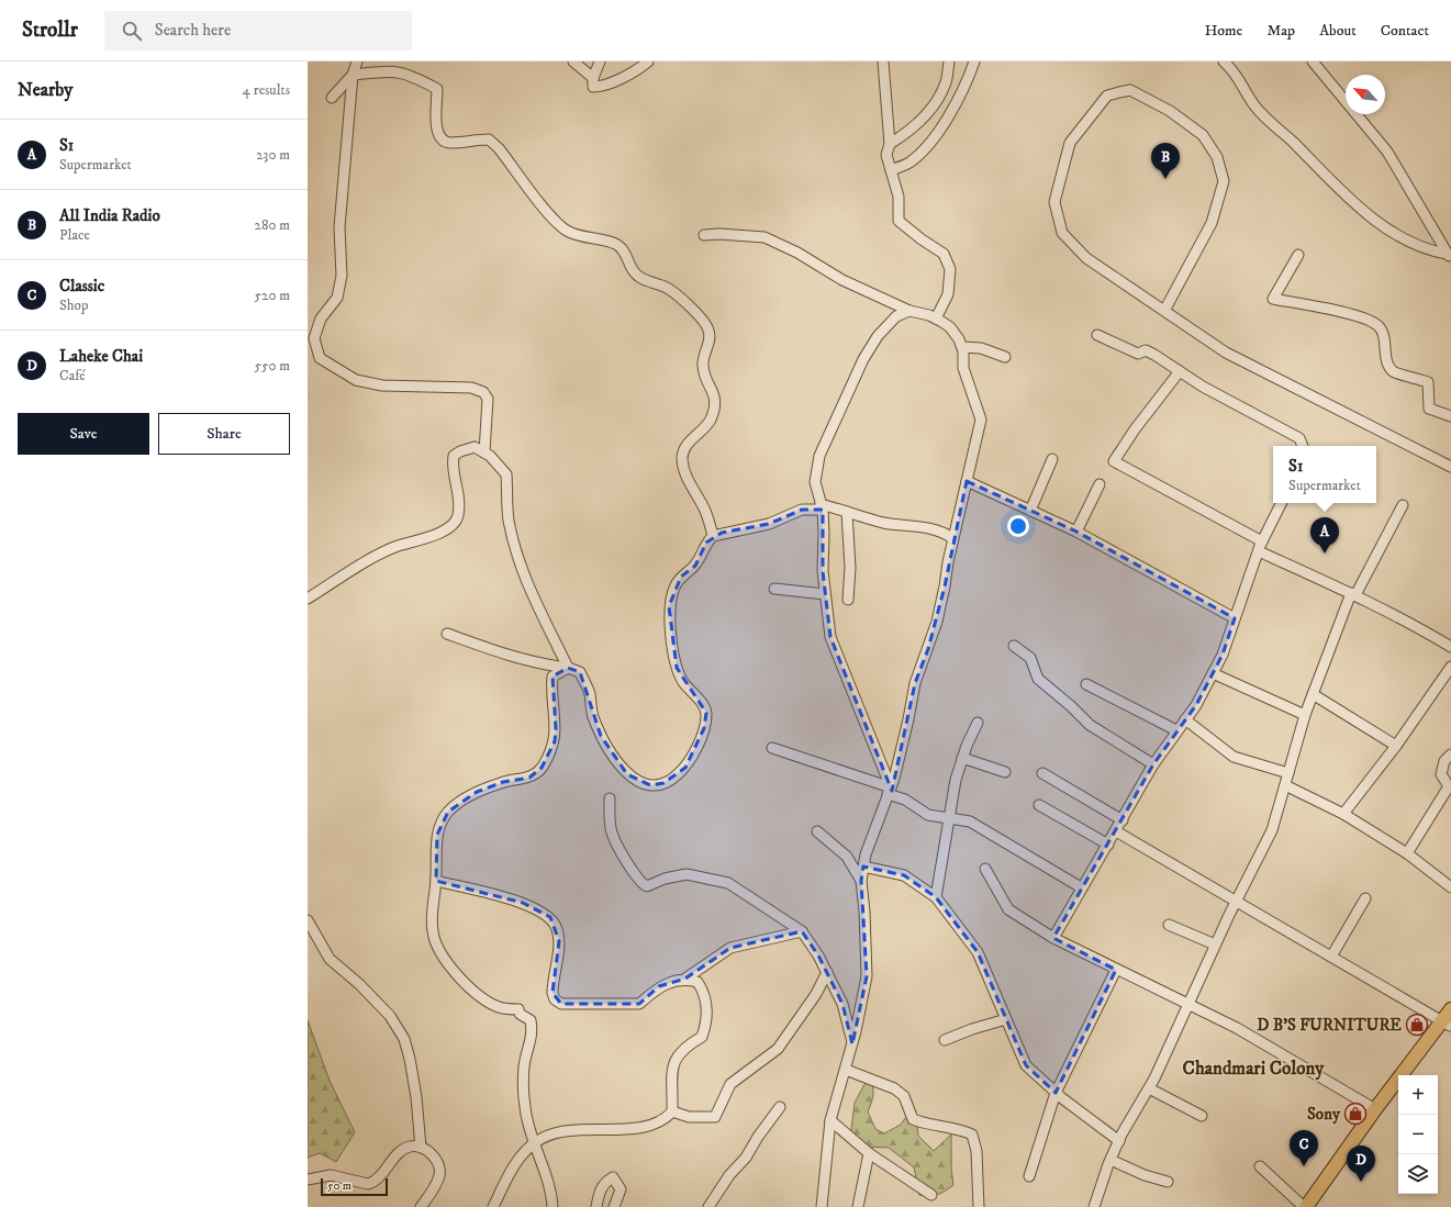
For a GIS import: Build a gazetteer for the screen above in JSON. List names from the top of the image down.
{
  "districts": ["Chandmari Colony"],
  "places": {
    "shop": ["D B'S FURNITURE", "Sony"]
  },
  "scale_bar": "50 m",
  "north": "top left",
  "page": {
    "header": "Strollr",
    "search": "Search here",
    "nav": [
      "Home",
      "Map",
      "About",
      "Contact"
    ],
    "heading": ["Nearby", "4 results"],
    "list": [
      {
        "mark": "A",
        "name": "S1",
        "note": "Supermarket",
        "value": "230 m"
      },
      {
        "mark": "B",
        "name": "All India Radio",
        "note": "Place",
        "value": "280 m"
      },
      {
        "mark": "C",
        "name": "Classic",
        "note": "Shop",
        "value": "520 m"
      },
      {
        "mark": "D",
        "name": "Laheke Chai",
        "note": "Café",
        "value": "550 m"
      }
    ],
    "pins": [
      "B",
      "A",
      "C",
      "D"
    ],
    "buttons": ["Save", "Share"],
    "popup": ["S1", "Supermarket"],
    "map_buttons": ["+", "−"],
    "scale": "50 m"
  }
}
